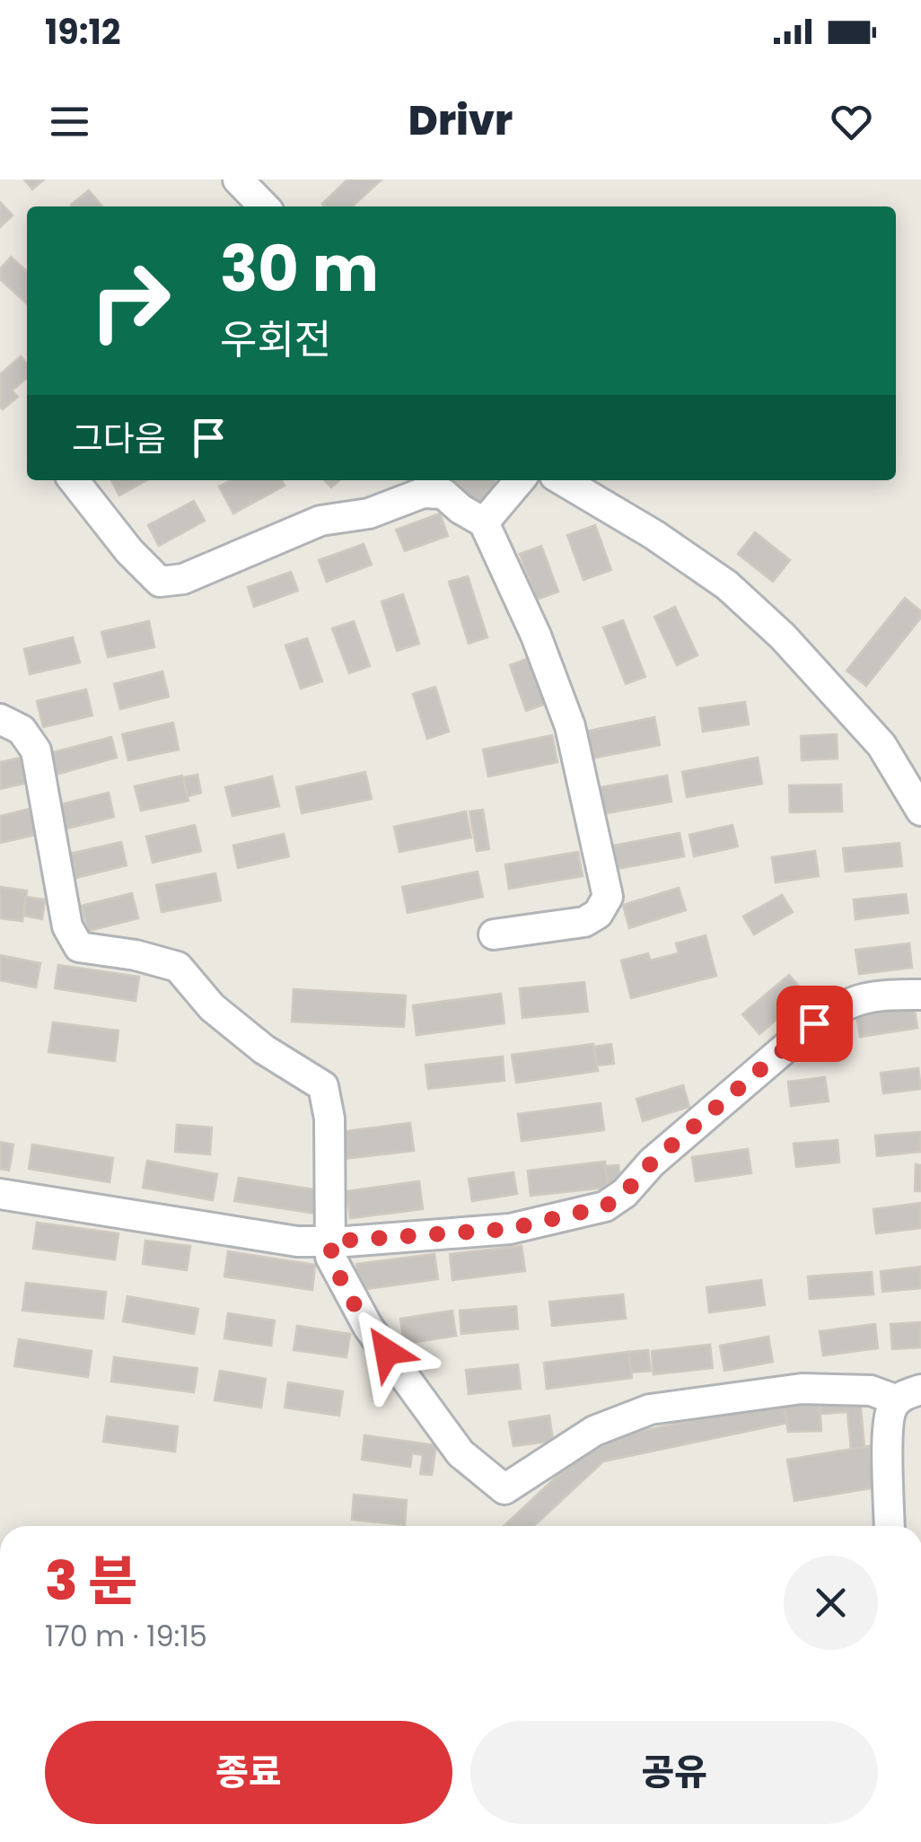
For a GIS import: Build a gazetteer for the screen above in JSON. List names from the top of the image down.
{
  "page": {
    "status": "19:12",
    "header": "Drivr",
    "turn": ["30 m", "우회전"],
    "then": "그다음",
    "heading": ["3 분", "170 m · 19:15"],
    "buttons": ["종료", "공유"]
  }
}
